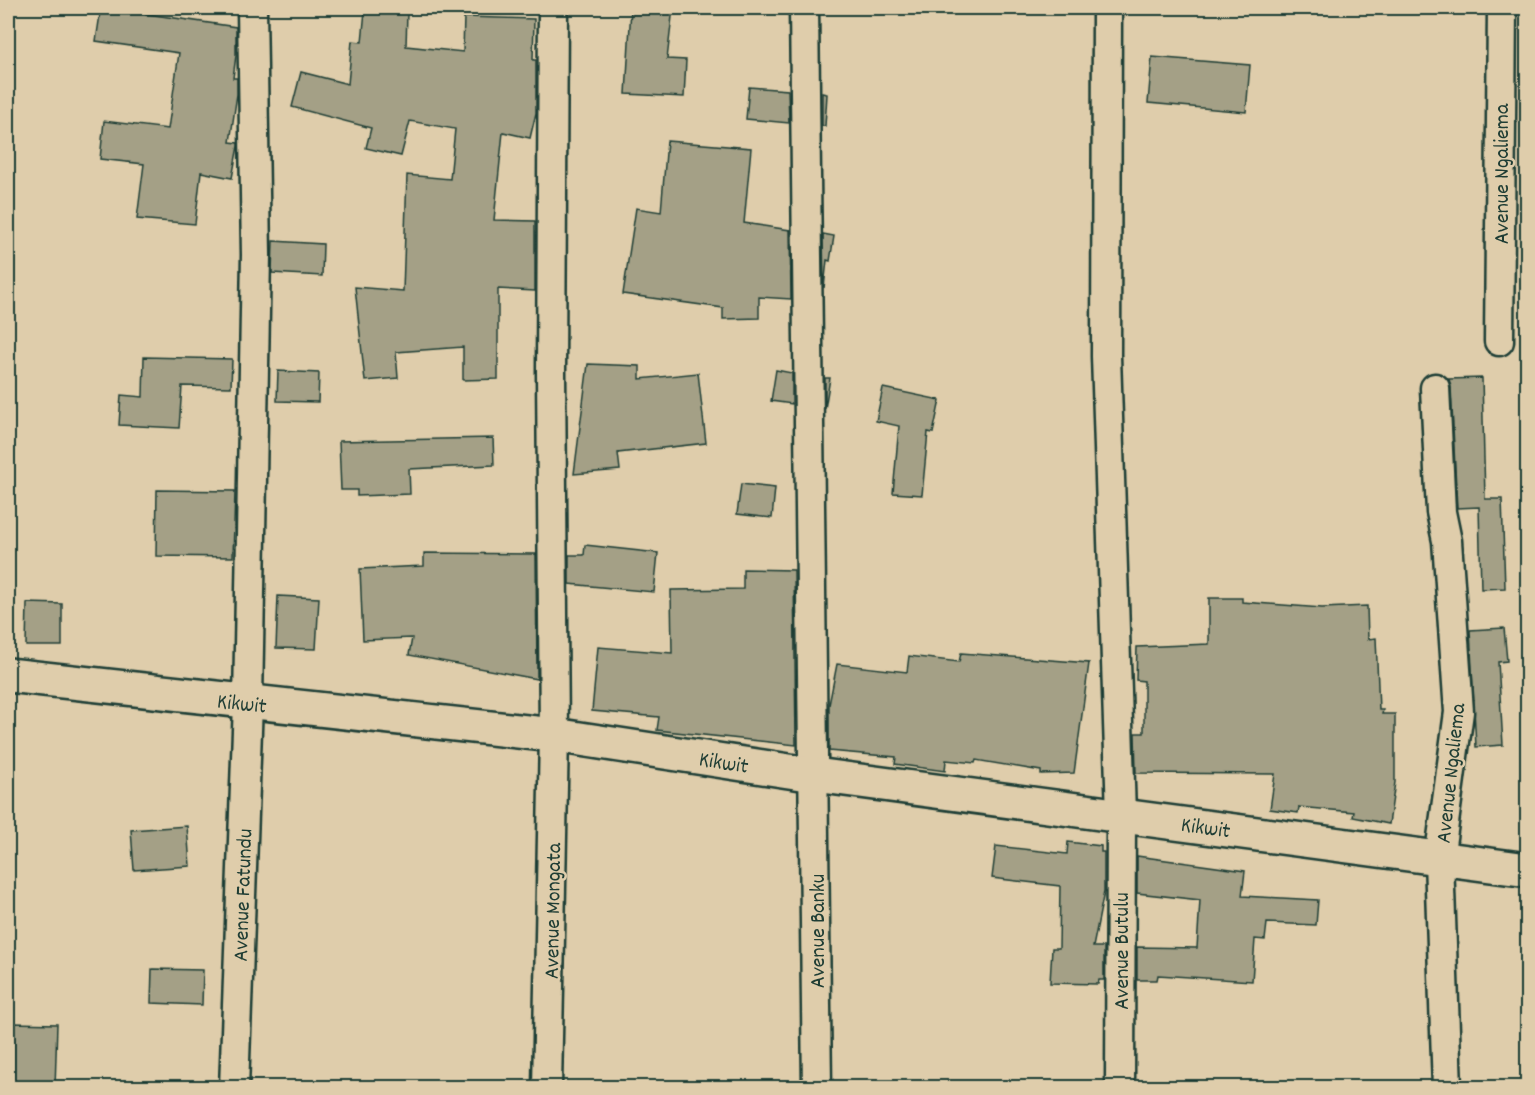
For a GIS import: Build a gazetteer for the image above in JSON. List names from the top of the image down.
{
  "streets": {
    "main road": ["Kikwit"],
    "street": [
      "Avenue Ngaliema",
      "Avenue Fatundu",
      "Avenue Mongata",
      "Avenue Banku",
      "Avenue Butulu"
    ]
  },
  "crossings": [
    ["Avenue Ngaliema", "Kikwit"],
    ["Kikwit", "Avenue Fatundu"],
    ["Kikwit", "Avenue Mongata"],
    ["Kikwit", "Avenue Banku"],
    ["Kikwit", "Avenue Butulu"]
  ]
}
